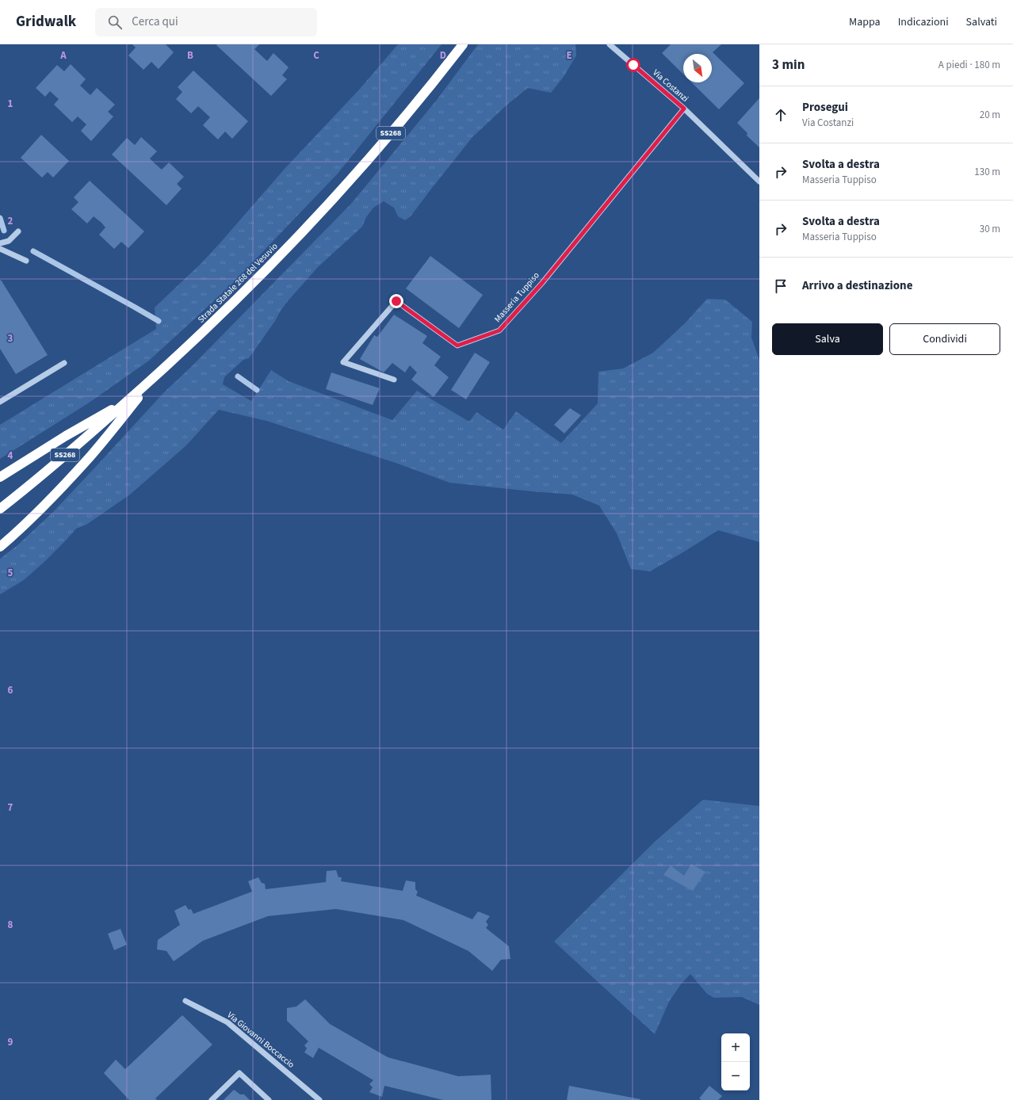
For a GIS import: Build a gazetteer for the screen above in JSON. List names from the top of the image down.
{
  "streets": {
    "highway": ["SS268", "Strada Statale 268 del Vesuvio"],
    "street": ["Via Costanzi", "Masseria Tuppiso", "Via Giovanni Boccaccio"]
  },
  "crossings": [
    ["Via Costanzi", "Masseria Tuppiso"]
  ],
  "north": "bottom right",
  "page": {
    "header": "Gridwalk",
    "search": "Cerca qui",
    "nav": ["Mappa", "Indicazioni", "Salvati"],
    "heading": ["3 min", "A piedi · 180 m"],
    "list": [
      ["Prosegui", "Via Costanzi", "20 m"],
      ["Svolta a destra", "Masseria Tuppiso", "130 m"],
      ["Svolta a destra", "Masseria Tuppiso", "30 m"],
      "Arrivo a destinazione"
    ],
    "buttons": ["Salva", "Condividi"],
    "map_buttons": ["+", "−"]
  },
  "grid": {
    "columns": [
      "A",
      "B",
      "C",
      "D",
      "E"
    ],
    "rows": [
      "1",
      "2",
      "3",
      "4",
      "5",
      "6",
      "7",
      "8",
      "9"
    ]
  }
}
